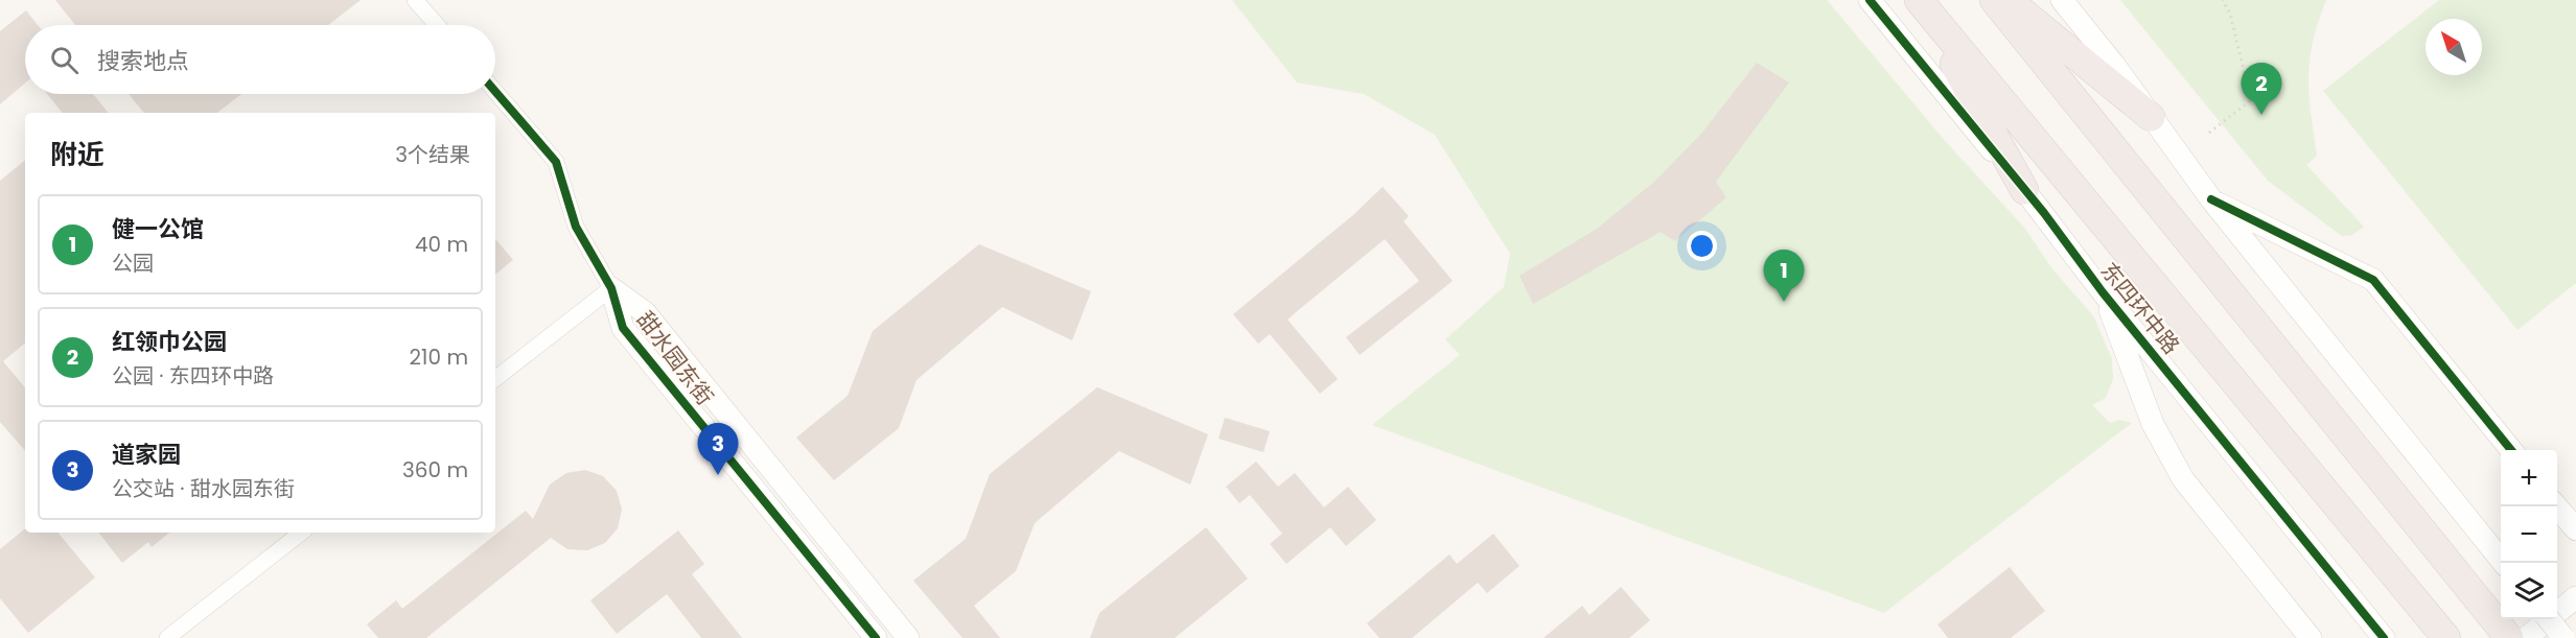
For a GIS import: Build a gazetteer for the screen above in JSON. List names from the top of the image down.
{
  "streets": {
    "highway": ["东四环中路"],
    "street": ["甜水园东街"]
  },
  "north": "top left",
  "page": {
    "search": "搜索地点",
    "pins": ["2", "1", "3"],
    "heading": ["附近", "3个结果"],
    "list": [
      {
        "mark": "1",
        "name": "健一公馆",
        "note": "公园",
        "value": "40 m"
      },
      {
        "mark": "2",
        "name": "红领巾公园",
        "note": "公园 · 东四环中路",
        "value": "210 m"
      },
      {
        "mark": "3",
        "name": "道家园",
        "note": "公交站 · 甜水园东街",
        "value": "360 m"
      }
    ],
    "map_buttons": ["+", "−"]
  }
}
